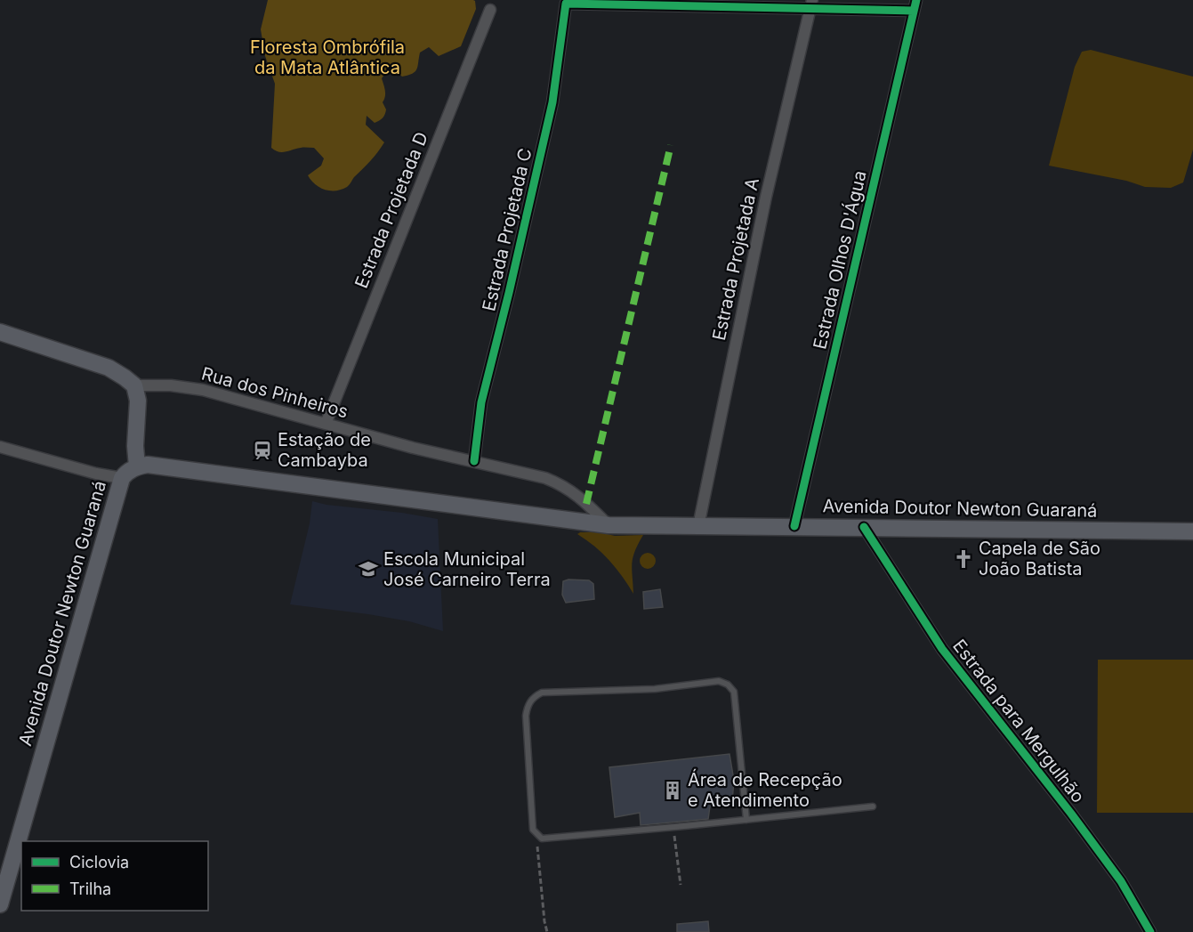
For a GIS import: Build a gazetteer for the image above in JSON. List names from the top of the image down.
{
  "streets": {
    "main road": ["Avenida Doutor Newton Guaraná"],
    "street": [
      "Estrada Projetada D",
      "Estrada Projetada C",
      "Estrada Projetada A",
      "Estrada Olhos D'Água",
      "Rua dos Pinheiros",
      "Estrada para Mergulhão"
    ]
  },
  "crossings": [
    ["Estrada Projetada D", "Rua dos Pinheiros"],
    ["Estrada Projetada C", "Rua dos Pinheiros"],
    ["Estrada Projetada A", "Avenida Doutor Newton Guaraná"],
    ["Estrada Olhos D'Água", "Avenida Doutor Newton Guaraná"],
    ["Rua dos Pinheiros", "Avenida Doutor Newton Guaraná"],
    ["Avenida Doutor Newton Guaraná", "Estrada para Mergulhão"]
  ],
  "parks": ["Floresta Ombrófila da Mata Atlântica"],
  "places": {
    "station": ["Estação de Cambayba"],
    "church": ["Capela de São João Batista"],
    "school or university": ["Escola Municipal José Carneiro Terra"],
    "building": ["Área de Recepção e Atendimento"]
  },
  "legend": ["Ciclovia", "Trilha"]
}
